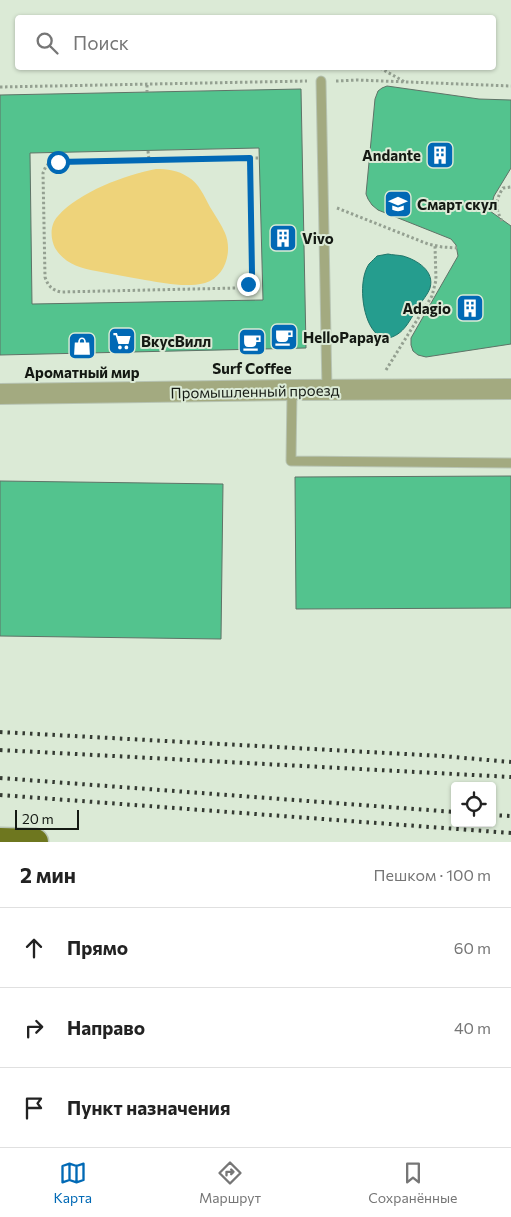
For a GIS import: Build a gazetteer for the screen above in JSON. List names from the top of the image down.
{
  "streets": {
    "street": ["Промышленный проезд"]
  },
  "places": {
    "building": ["Andante", "Vivo", "Adagio"],
    "school or university": ["Смарт скул"],
    "cafe": ["HelloPapaya", "Surf Coffee"],
    "supermarket": ["ВкусВилл"],
    "shop": ["Ароматный мир"]
  },
  "scale_bar": "20 m",
  "page": {
    "search": "Поиск",
    "scale": "20 m",
    "heading": ["2 мин", "Пешком · 100 m"],
    "list": [
      ["Прямо", "60 m"],
      ["Направо", "40 m"],
      "Пункт назначения"
    ],
    "nav": ["Карта", "Маршрут", "Сохранённые"]
  }
}
